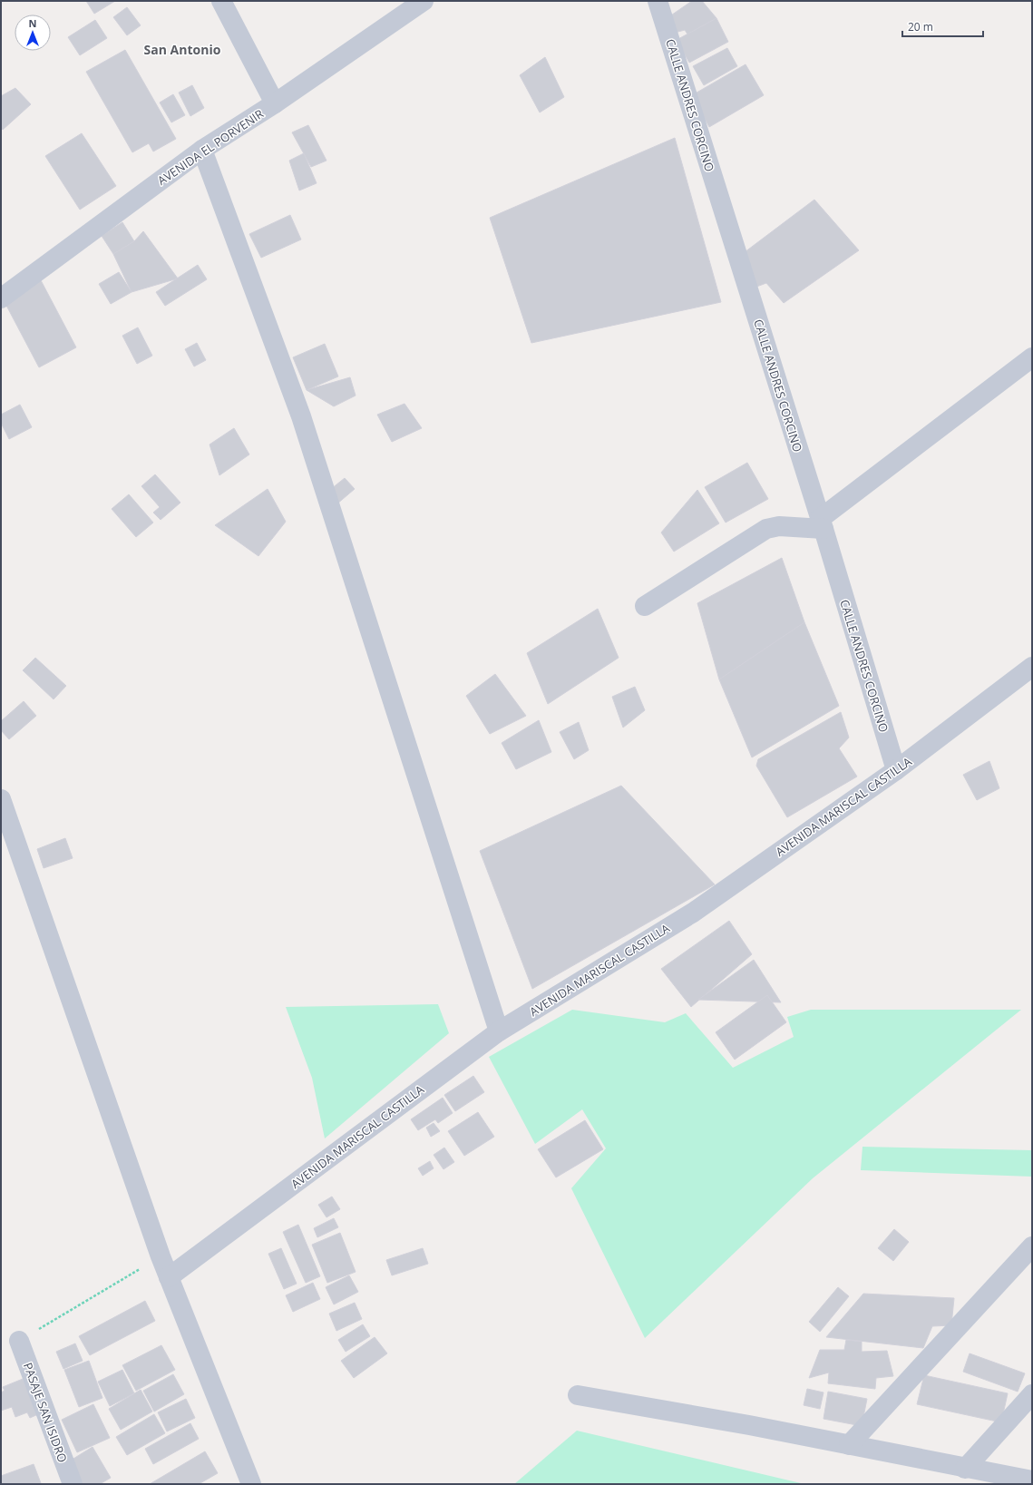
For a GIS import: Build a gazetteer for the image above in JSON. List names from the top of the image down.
{
  "streets": {
    "street": [
      "CALLE ANDRES CORCINO",
      "AVENIDA EL PORVENIR",
      "AVENIDA MARISCAL CASTILLA",
      "PASAJE SAN ISIDRO"
    ]
  },
  "crossings": [
    ["CALLE ANDRES CORCINO", "AVENIDA MARISCAL CASTILLA"]
  ],
  "districts": ["San Antonio"],
  "scale_bar": "20 m",
  "north": "top"
}
